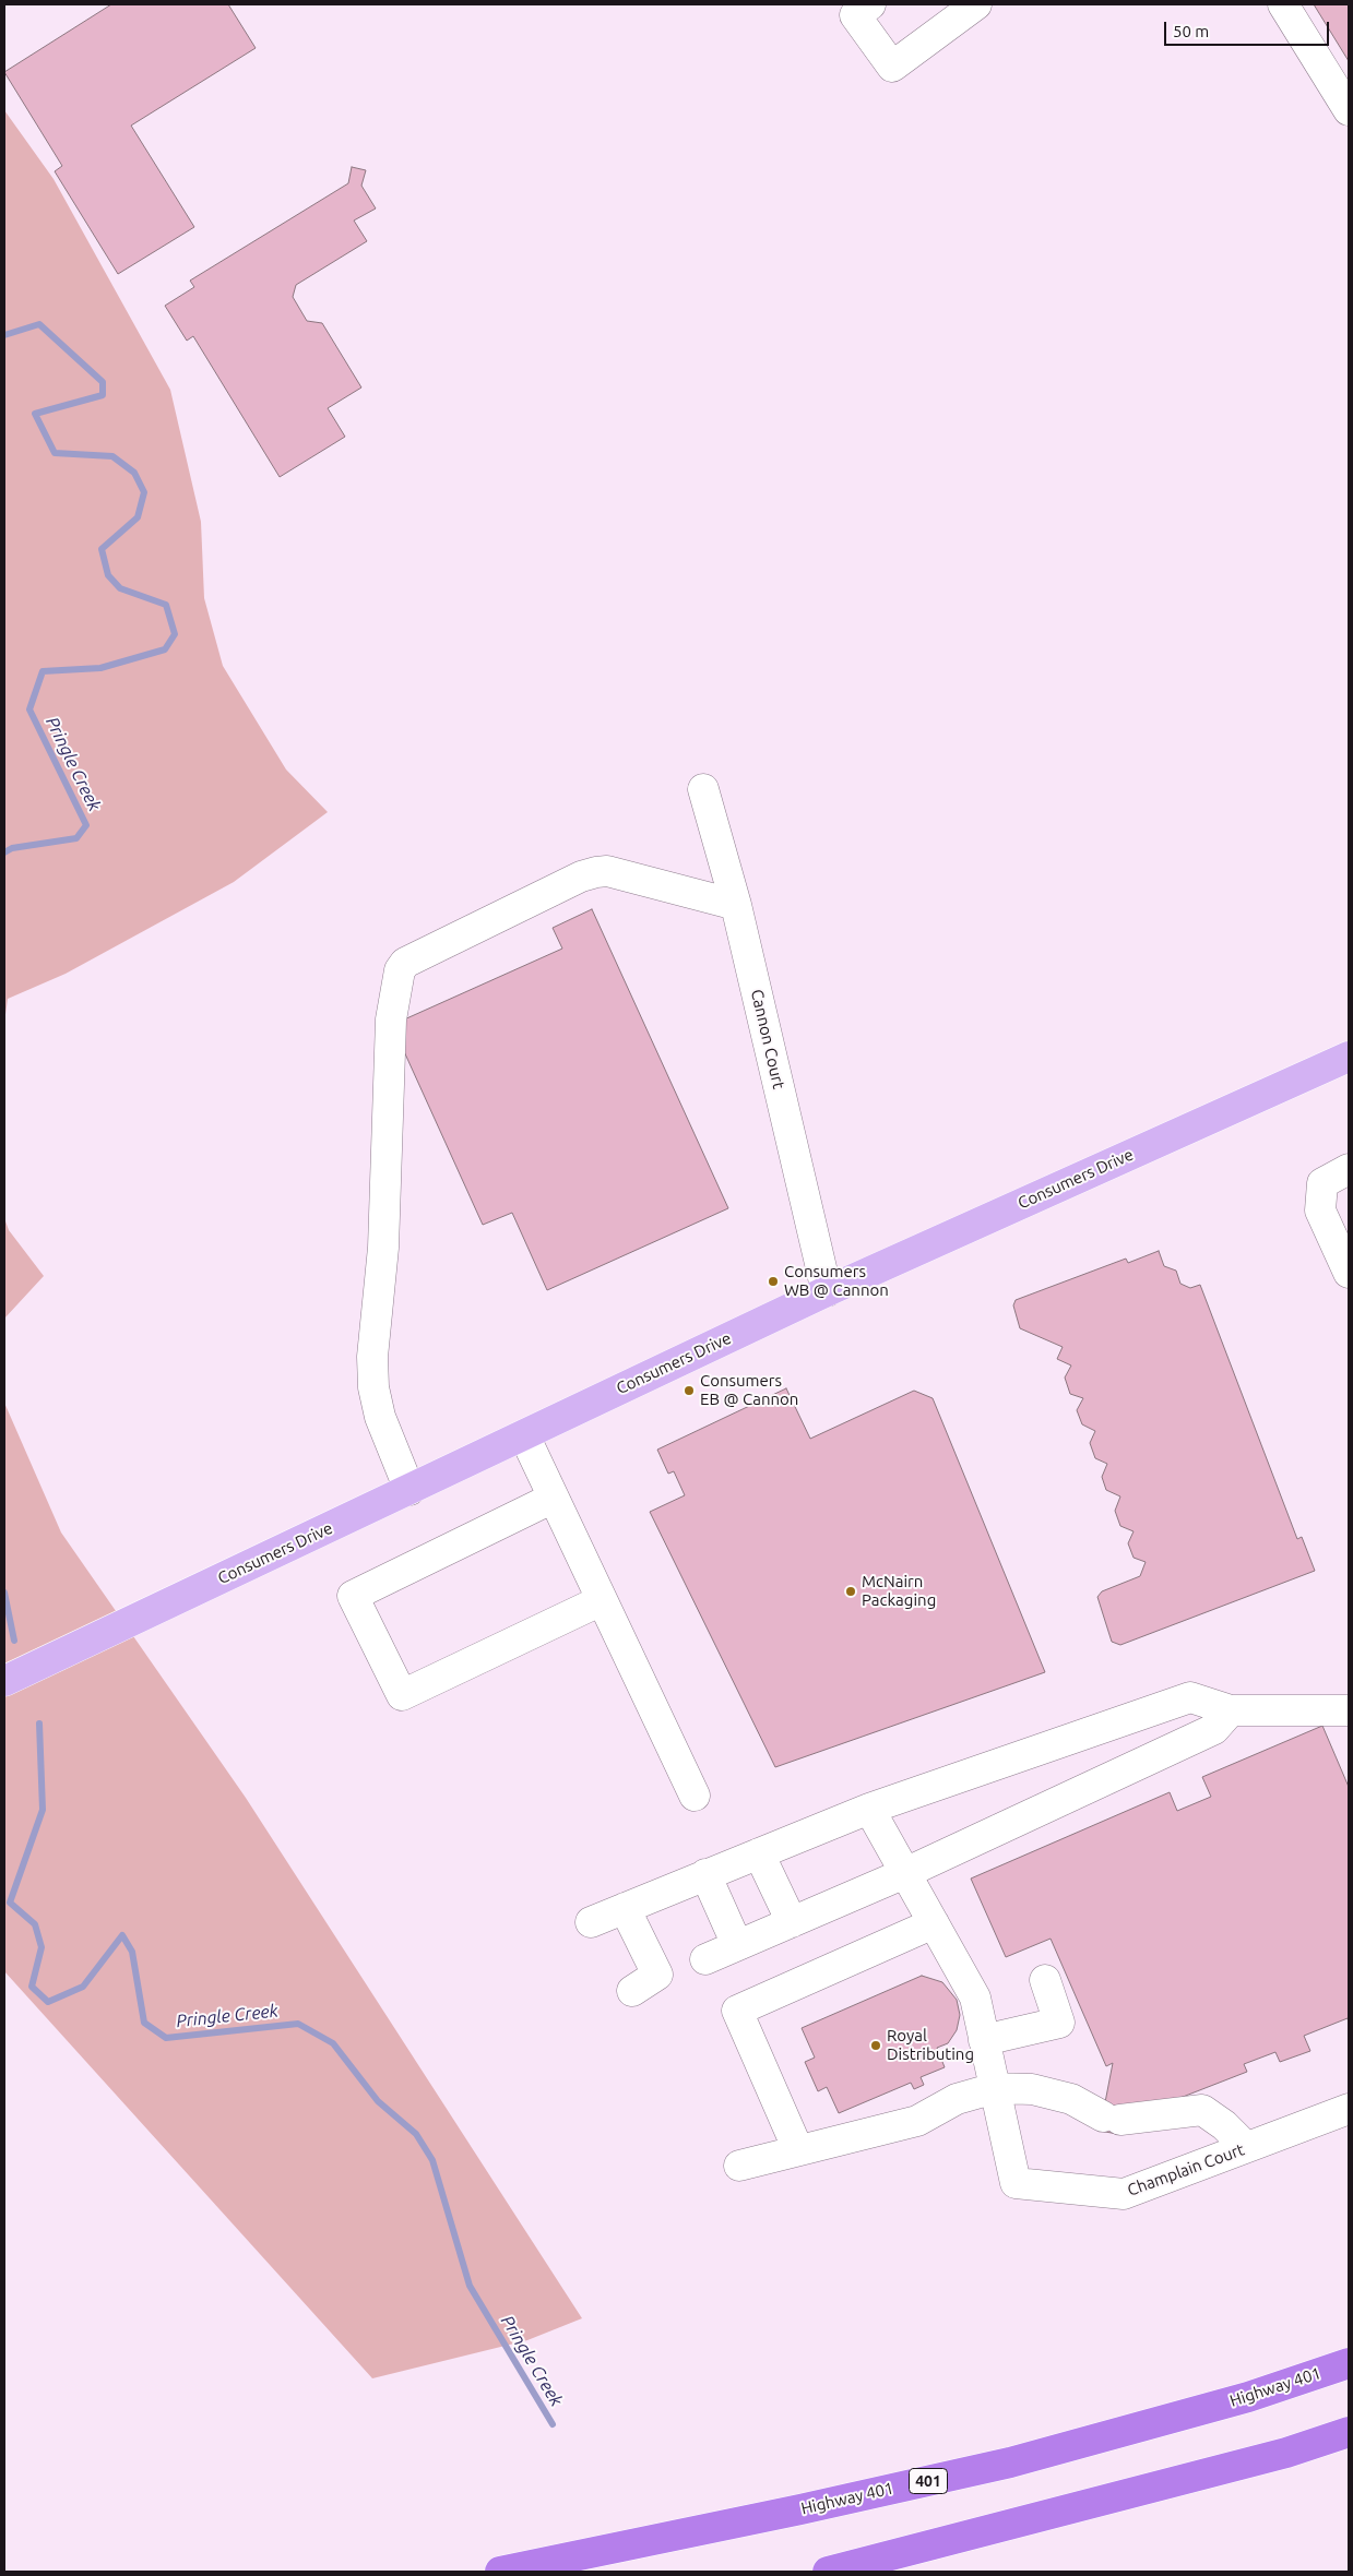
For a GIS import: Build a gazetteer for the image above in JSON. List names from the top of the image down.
{
  "streets": {
    "highway": ["Highway 401", "401"],
    "main road": ["Consumers Drive"],
    "street": ["Cannon Court", "Champlain Court"]
  },
  "crossings": [
    ["Cannon Court", "Consumers Drive"]
  ],
  "water": ["Pringle Creek"],
  "places": [
    "Consumers WB @ Cannon",
    "Consumers EB @ Cannon",
    "McNairn Packaging",
    "Royal Distributing"
  ],
  "scale_bar": "50 m"
}
